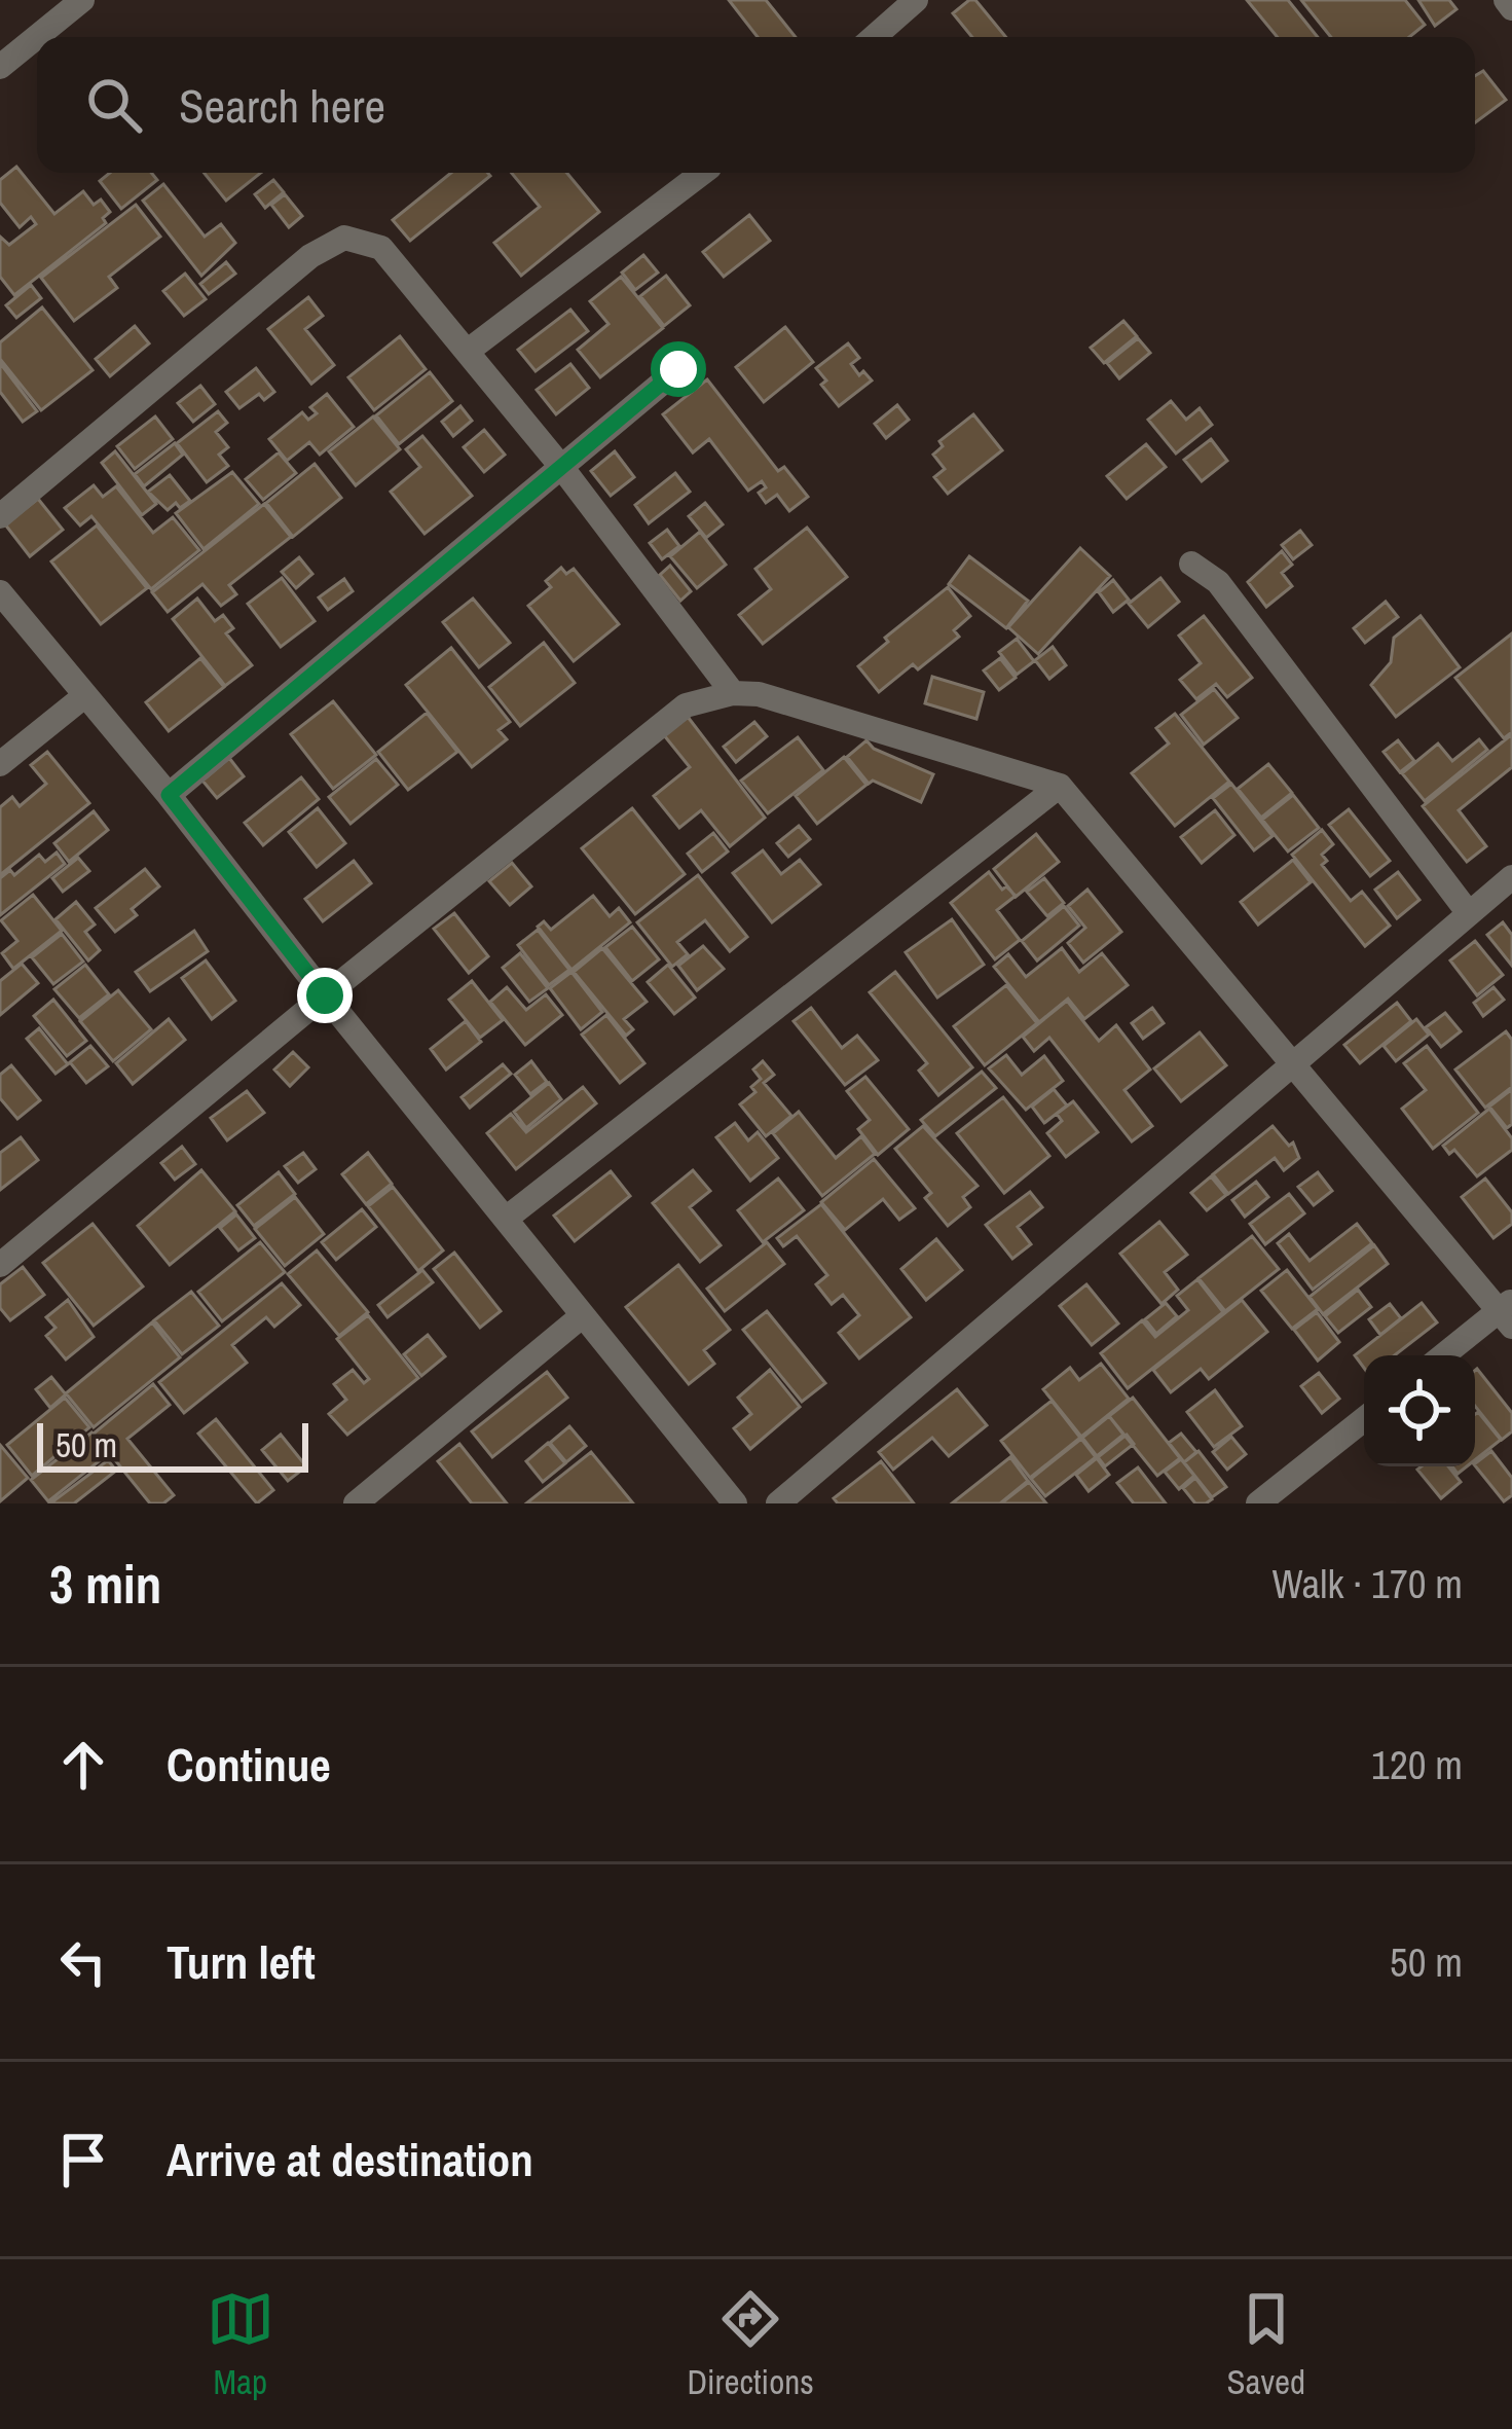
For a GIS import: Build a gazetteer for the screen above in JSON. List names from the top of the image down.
{
  "scale_bar": "50 m",
  "page": {
    "search": "Search here",
    "scale": "50 m",
    "heading": ["3 min", "Walk · 170 m"],
    "list": [
      ["Continue", "120 m"],
      ["Turn left", "50 m"],
      "Arrive at destination"
    ],
    "nav": ["Map", "Directions", "Saved"]
  }
}
